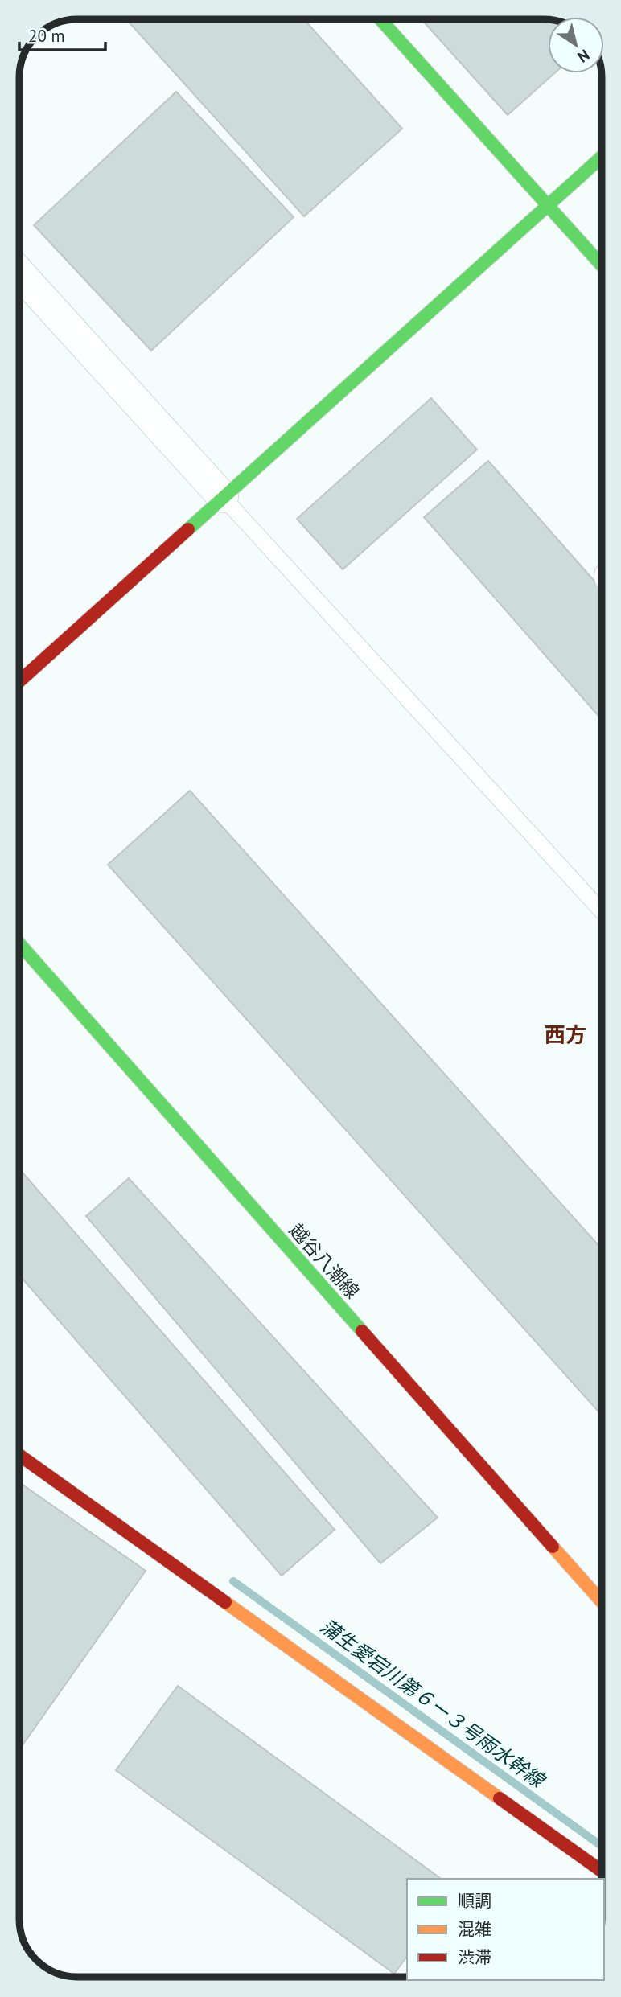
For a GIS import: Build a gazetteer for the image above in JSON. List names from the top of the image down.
{
  "streets": {
    "street": ["越谷八潮線"]
  },
  "districts": ["西方"],
  "water": ["蒲生愛宕川第６ー３号雨水幹線"],
  "legend": ["順調", "混雑", "渋滞"],
  "scale_bar": "20 m",
  "north": "bottom right"
}
